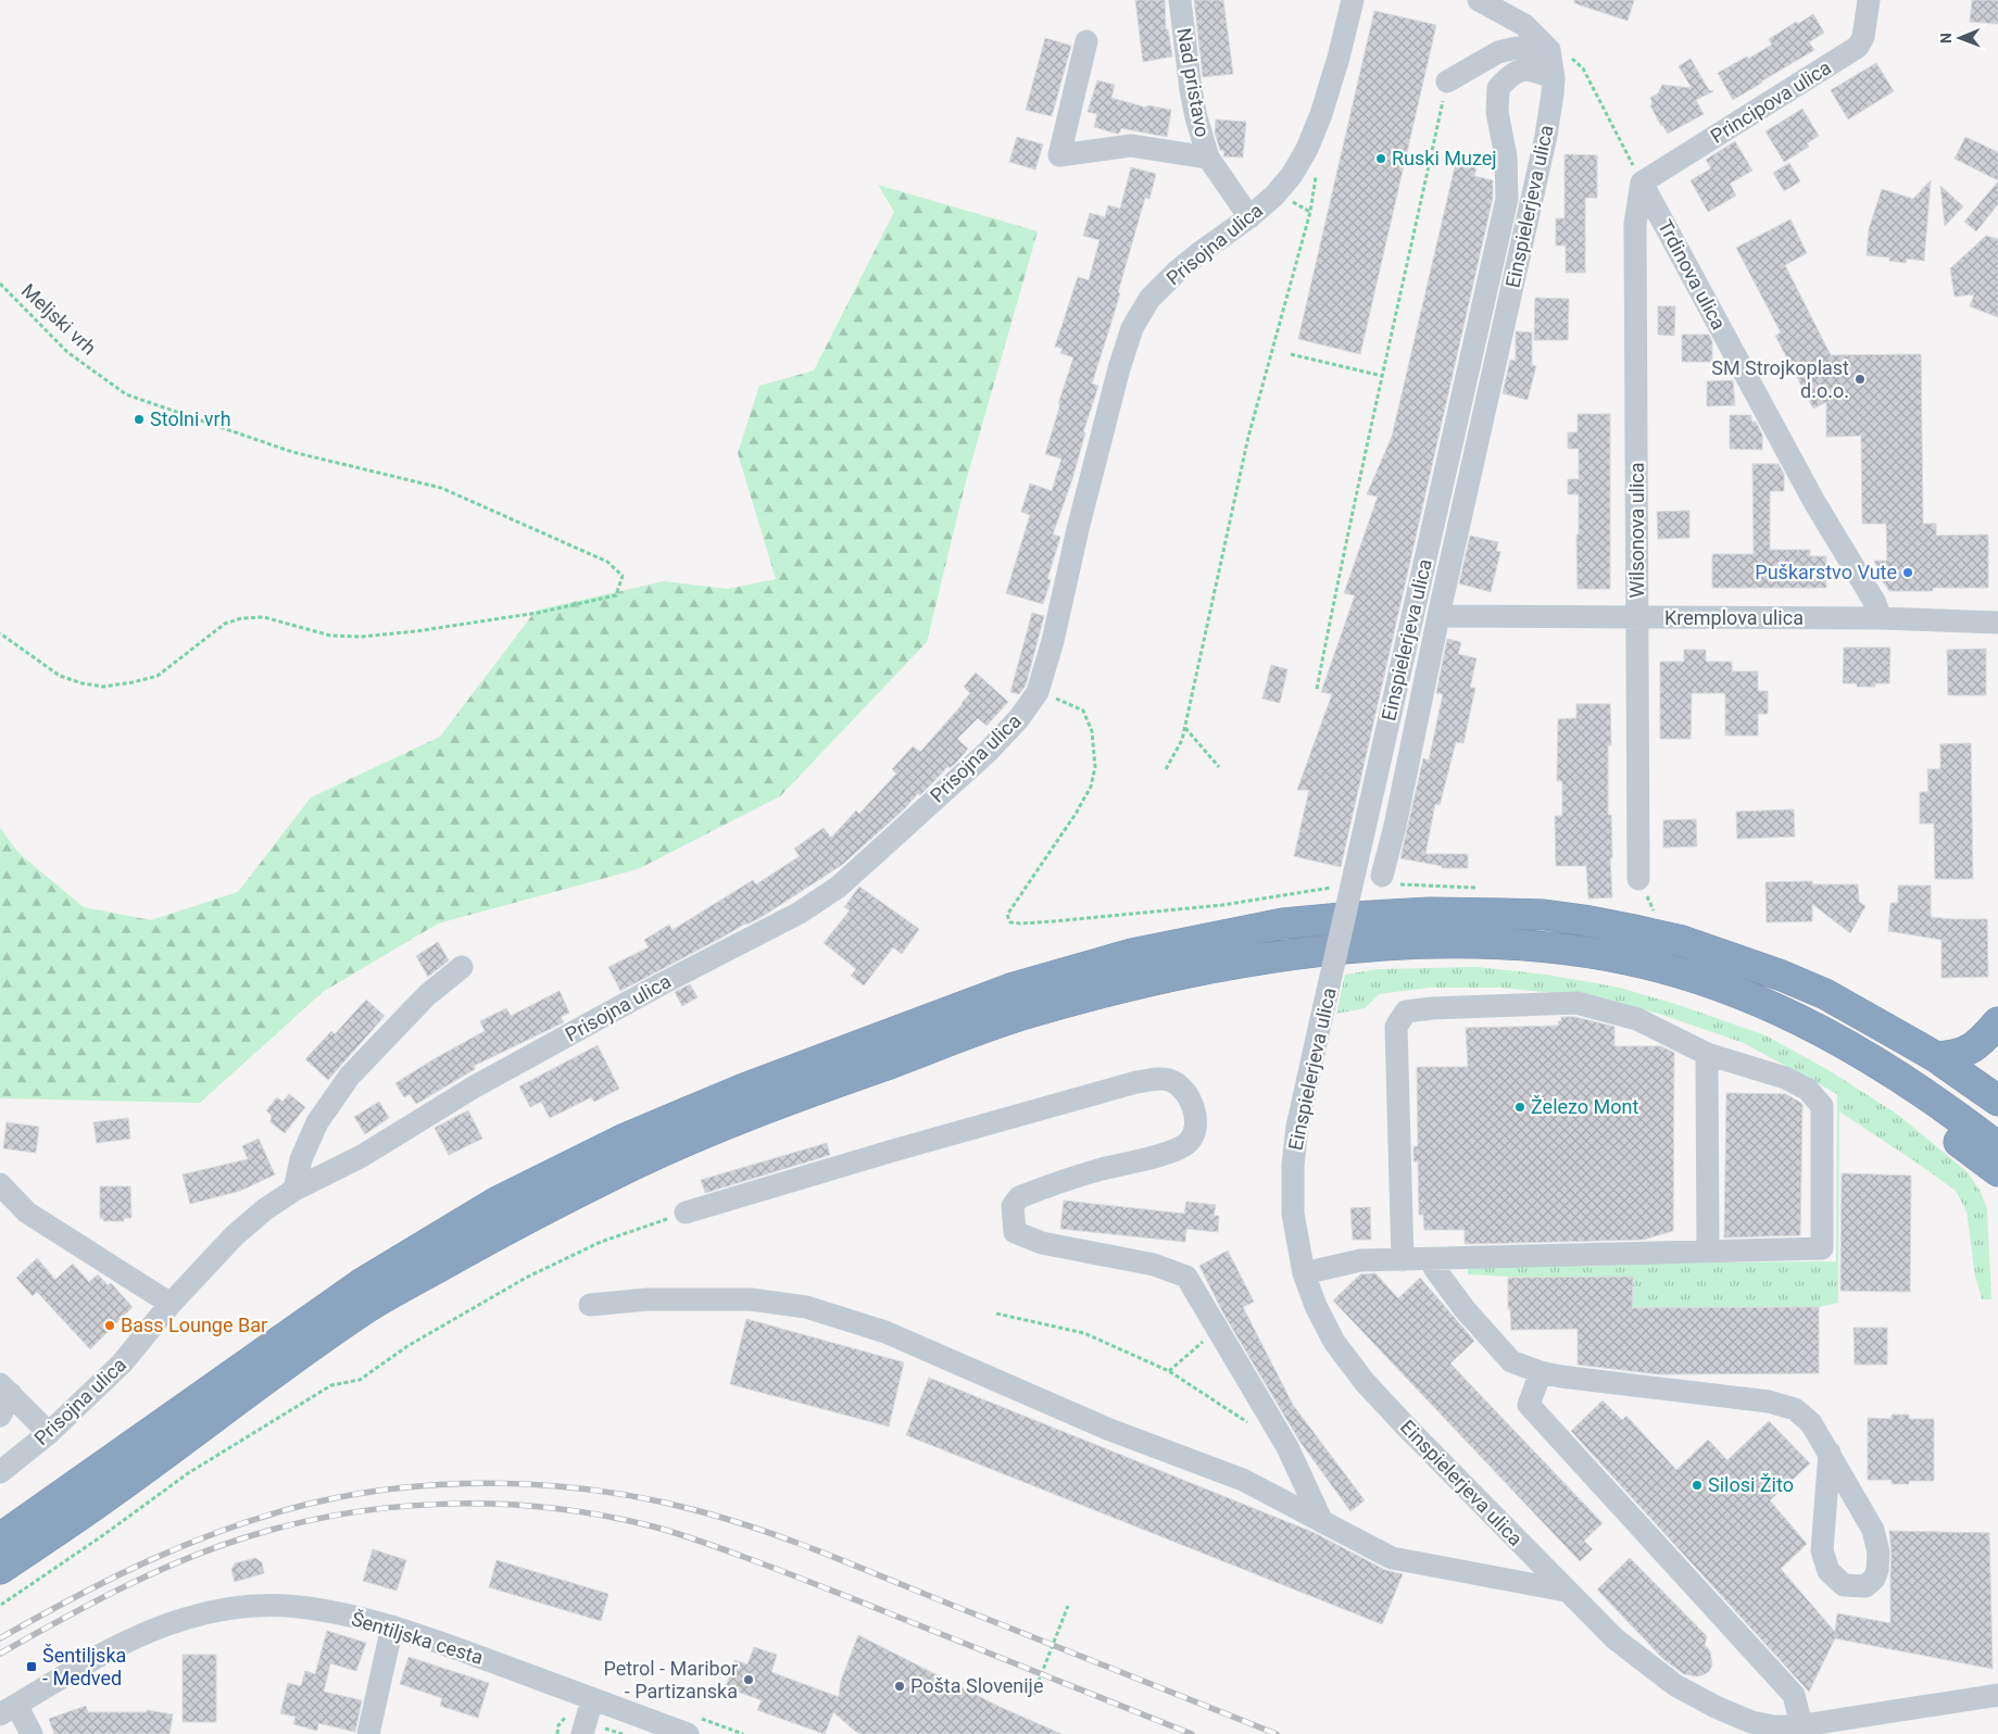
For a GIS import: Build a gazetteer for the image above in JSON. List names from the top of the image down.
{
  "streets": {
    "street": [
      "Nad pristavo",
      "Principova ulica",
      "Einspielerjeva ulica",
      "Prisojna ulica",
      "Trdinova ulica",
      "Wilsonova ulica",
      "Kremplova ulica",
      "Šentiljska cesta"
    ],
    "path": ["Meljski vrh"]
  },
  "crossings": [
    ["Nad pristavo", "Prisojna ulica"],
    ["Principova ulica", "Trdinova ulica"],
    ["Principova ulica", "Wilsonova ulica"],
    ["Einspielerjeva ulica", "Kremplova ulica"],
    ["Trdinova ulica", "Wilsonova ulica"],
    ["Trdinova ulica", "Kremplova ulica"],
    ["Wilsonova ulica", "Kremplova ulica"]
  ],
  "places": {
    "other": [
      "Ruski Muzej",
      "SM Strojkoplast d.o.o.",
      "Stolni vrh",
      "Puškarstvo Vute",
      "Železo Mont",
      "Bass Lounge Bar",
      "Silosi Žito",
      "Petrol - Maribor - Partizanska",
      "Pošta Slovenije"
    ],
    "transit": ["Šentiljska - Medved"]
  },
  "north": "left"
}
